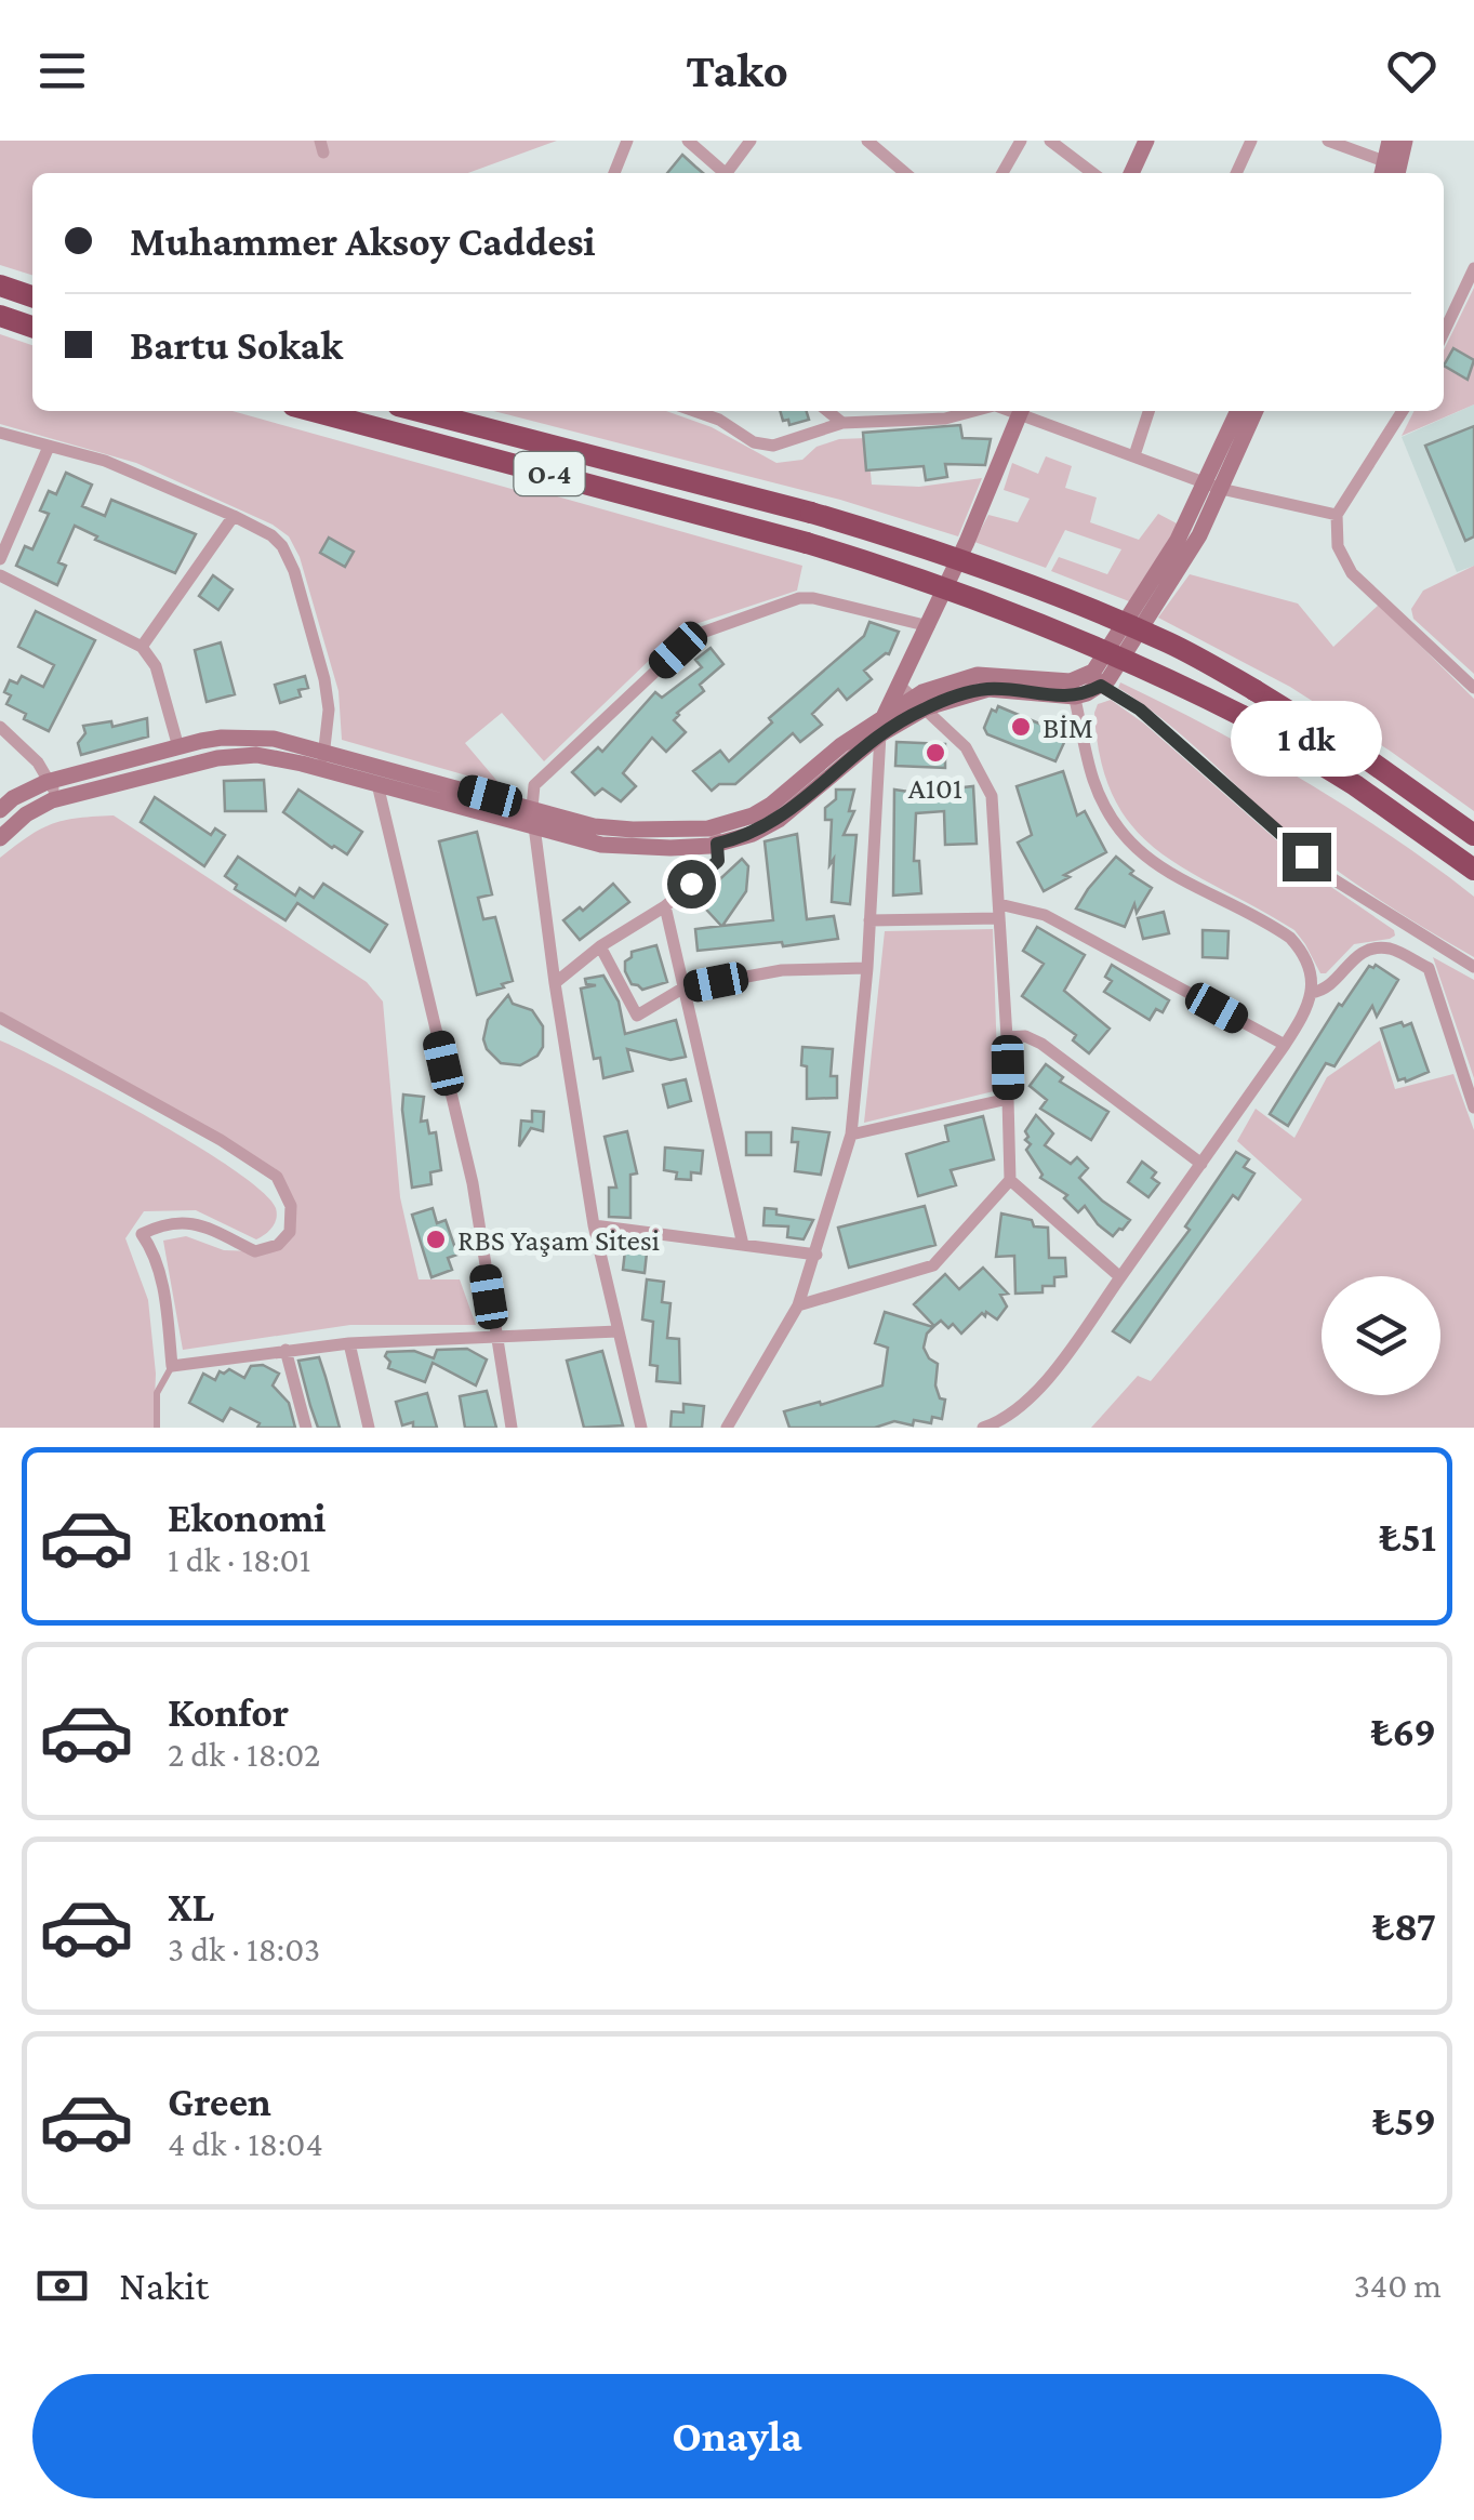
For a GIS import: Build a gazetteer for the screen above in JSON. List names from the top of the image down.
{
  "streets": {
    "highway": ["O-4"]
  },
  "places": ["BİM", "A101", "RBS Yaşam Sitesi"],
  "page": {
    "header": "Tako",
    "banner": ["Muhammer Aksoy Caddesi", "Bartu Sokak"],
    "bubble": "1 dk",
    "list": [
      {
        "name": "Ekonomi",
        "note": "1 dk · 18:01",
        "value": "₺51"
      },
      {
        "name": "Konfor",
        "note": "2 dk · 18:02",
        "value": "₺69"
      },
      {
        "name": "XL",
        "note": "3 dk · 18:03",
        "value": "₺87"
      },
      {
        "name": "Green",
        "note": "4 dk · 18:04",
        "value": "₺59"
      }
    ],
    "pay": ["Nakit", "340 m"],
    "buttons": "Onayla"
  }
}
